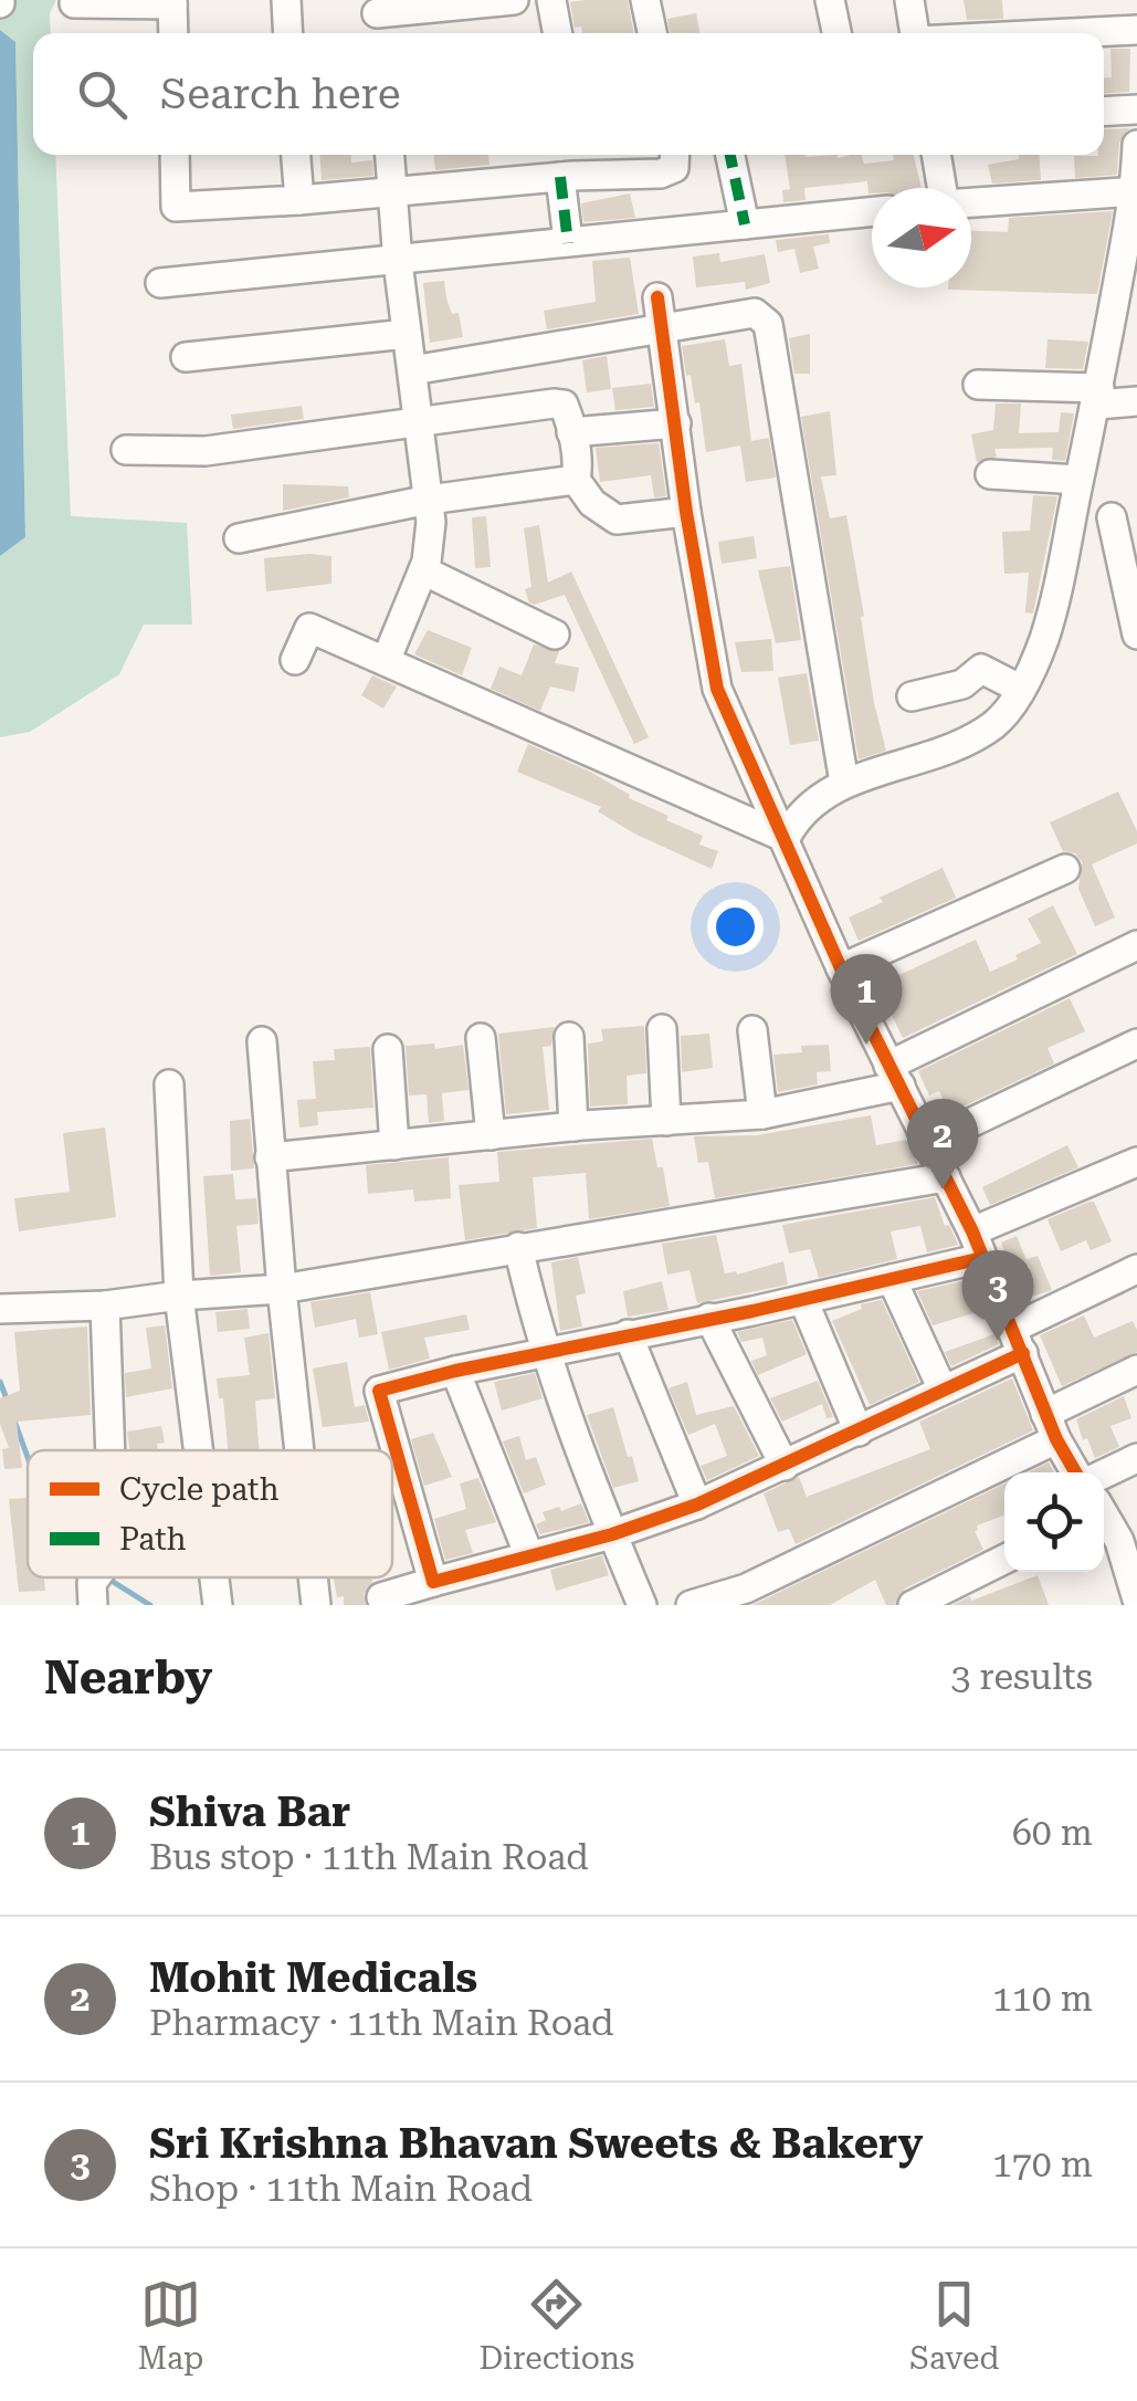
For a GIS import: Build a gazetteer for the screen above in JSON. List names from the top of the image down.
{
  "legend": ["Cycle path", "Path"],
  "north": "right",
  "page": {
    "search": "Search here",
    "pins": ["1", "2", "3"],
    "heading": ["Nearby", "3 results"],
    "list": [
      {
        "mark": "1",
        "name": "Shiva Bar",
        "note": "Bus stop · 11th Main Road",
        "value": "60 m"
      },
      {
        "mark": "2",
        "name": "Mohit Medicals",
        "note": "Pharmacy · 11th Main Road",
        "value": "110 m"
      },
      {
        "mark": "3",
        "name": "Sri Krishna Bhavan Sweets & Bakery",
        "note": "Shop · 11th Main Road",
        "value": "170 m"
      }
    ],
    "nav": ["Map", "Directions", "Saved"]
  }
}
